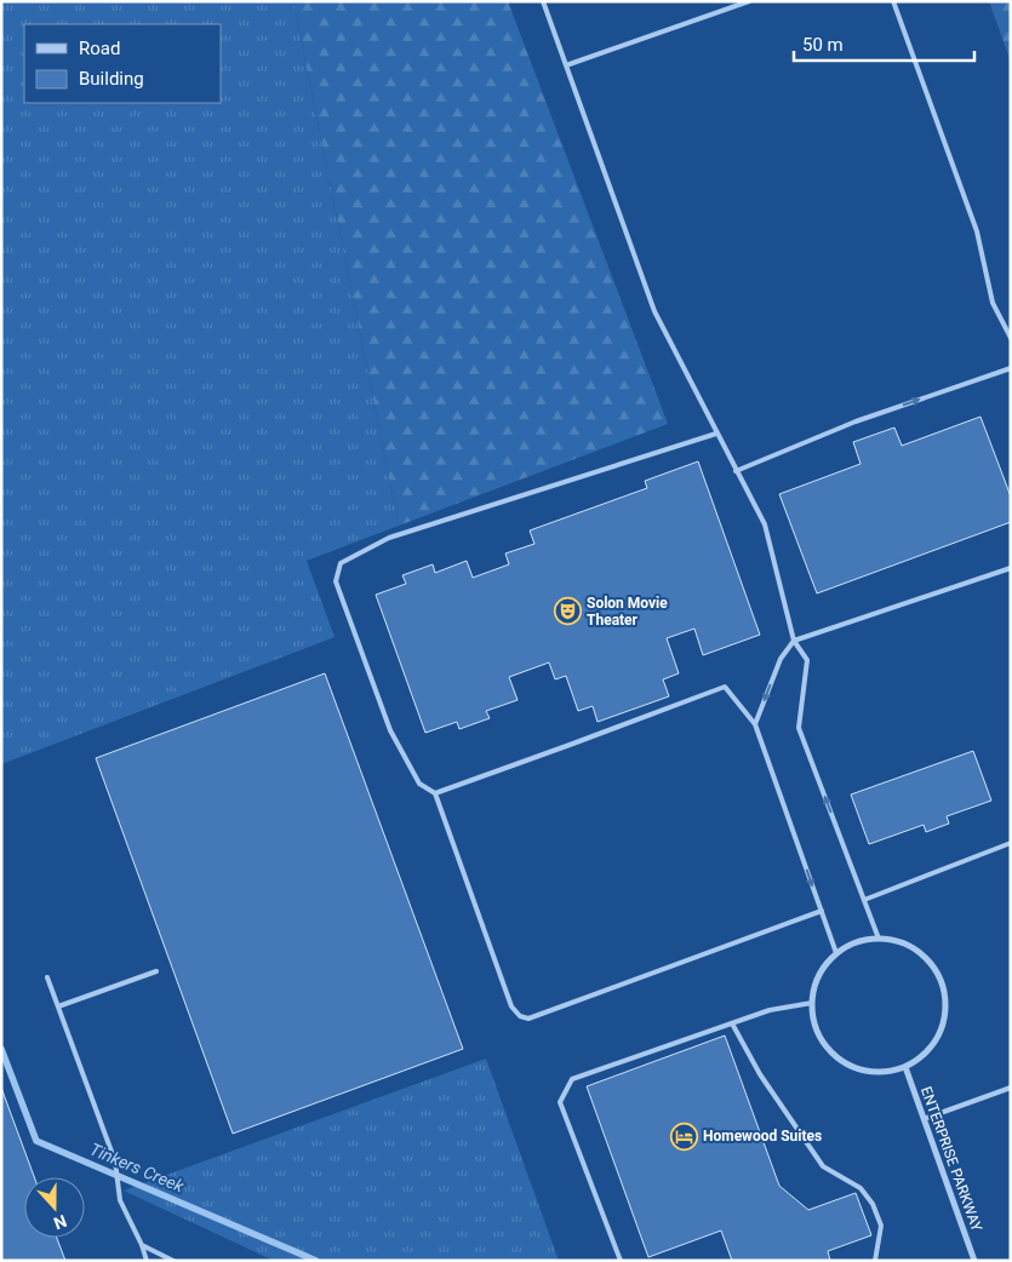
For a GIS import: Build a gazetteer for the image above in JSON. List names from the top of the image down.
{
  "streets": {
    "street": ["ENTERPRISE PARKWAY"]
  },
  "water": ["Tinkers Creek"],
  "places": {
    "theatre": ["Solon Movie Theater"],
    "hotel": ["Homewood Suites"]
  },
  "legend": ["Road", "Building"],
  "scale_bar": "50 m",
  "north": "bottom"
}
